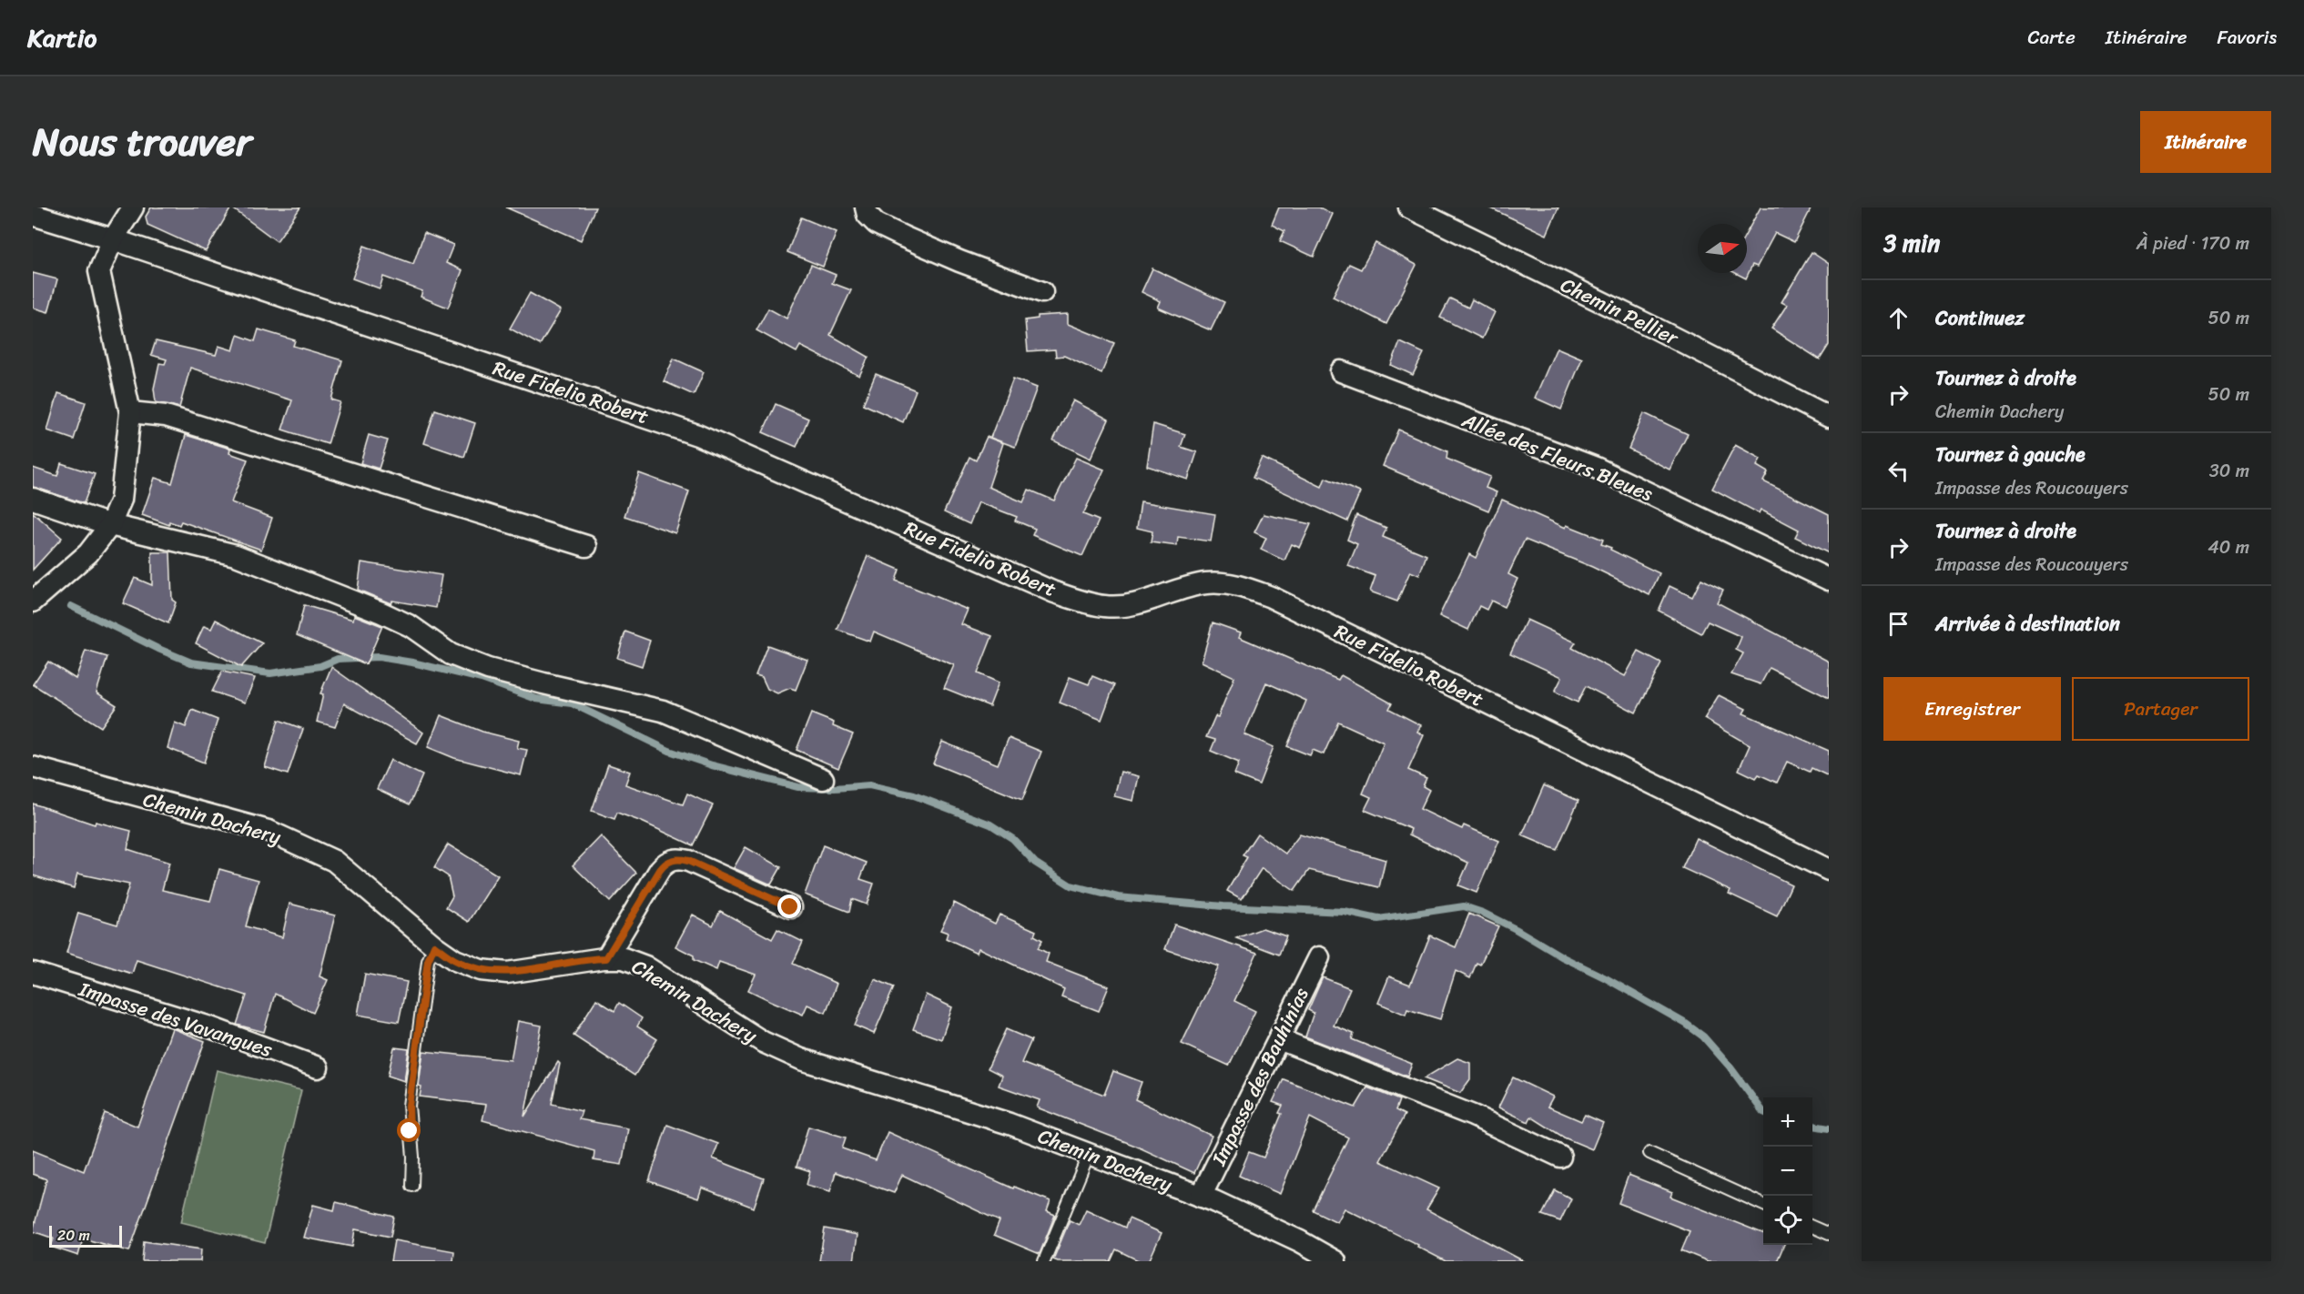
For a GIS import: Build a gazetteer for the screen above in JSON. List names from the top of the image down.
{
  "streets": {
    "street": [
      "Chemin Pellier",
      "Rue Fidelio Robert",
      "Allée des Fleurs Bleues",
      "Chemin Dachery",
      "Impasse des Vavangues",
      "Impasse des Bauhinias"
    ]
  },
  "crossings": [
    ["Chemin Dachery", "Impasse des Bauhinias"]
  ],
  "scale_bar": "20 m",
  "north": "right",
  "page": {
    "header": "Kartio",
    "nav": ["Carte", "Itinéraire", "Favoris"],
    "title": "Nous trouver",
    "buttons": [
      "Itinéraire",
      ["Enregistrer", "Partager"]
    ],
    "heading": ["3 min", "À pied · 170 m"],
    "list": [
      ["Continuez", "50 m"],
      ["Tournez à droite", "Chemin Dachery", "50 m"],
      ["Tournez à gauche", "Impasse des Roucouyers", "30 m"],
      ["Tournez à droite", "Impasse des Roucouyers", "40 m"],
      "Arrivée à destination"
    ],
    "map_buttons": ["+", "−"],
    "scale": "20 m"
  }
}
